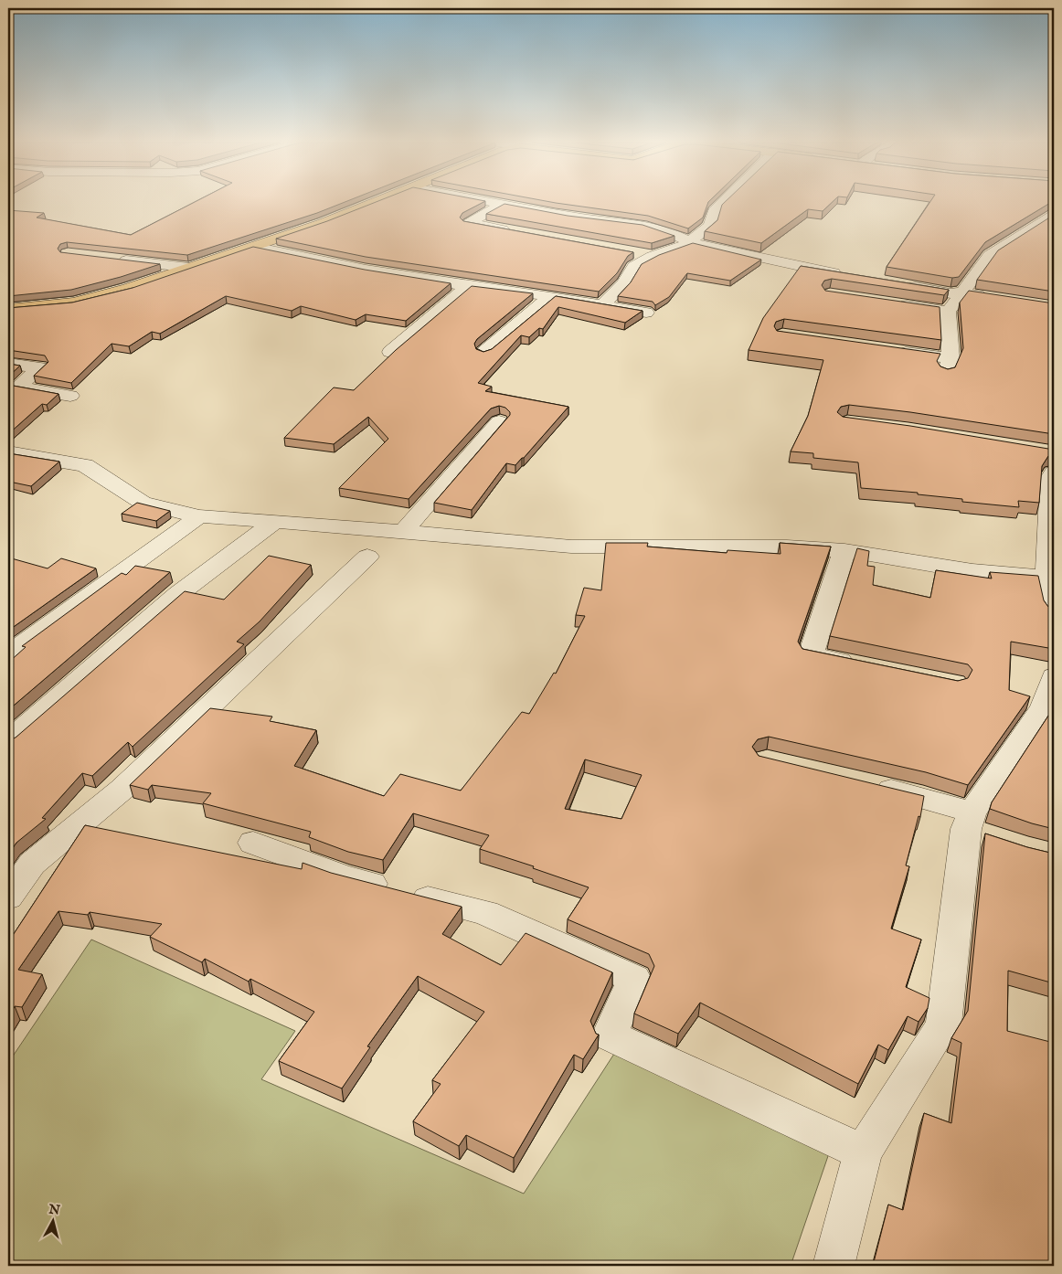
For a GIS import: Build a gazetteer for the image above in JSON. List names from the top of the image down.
{
  "north": "top"
}
